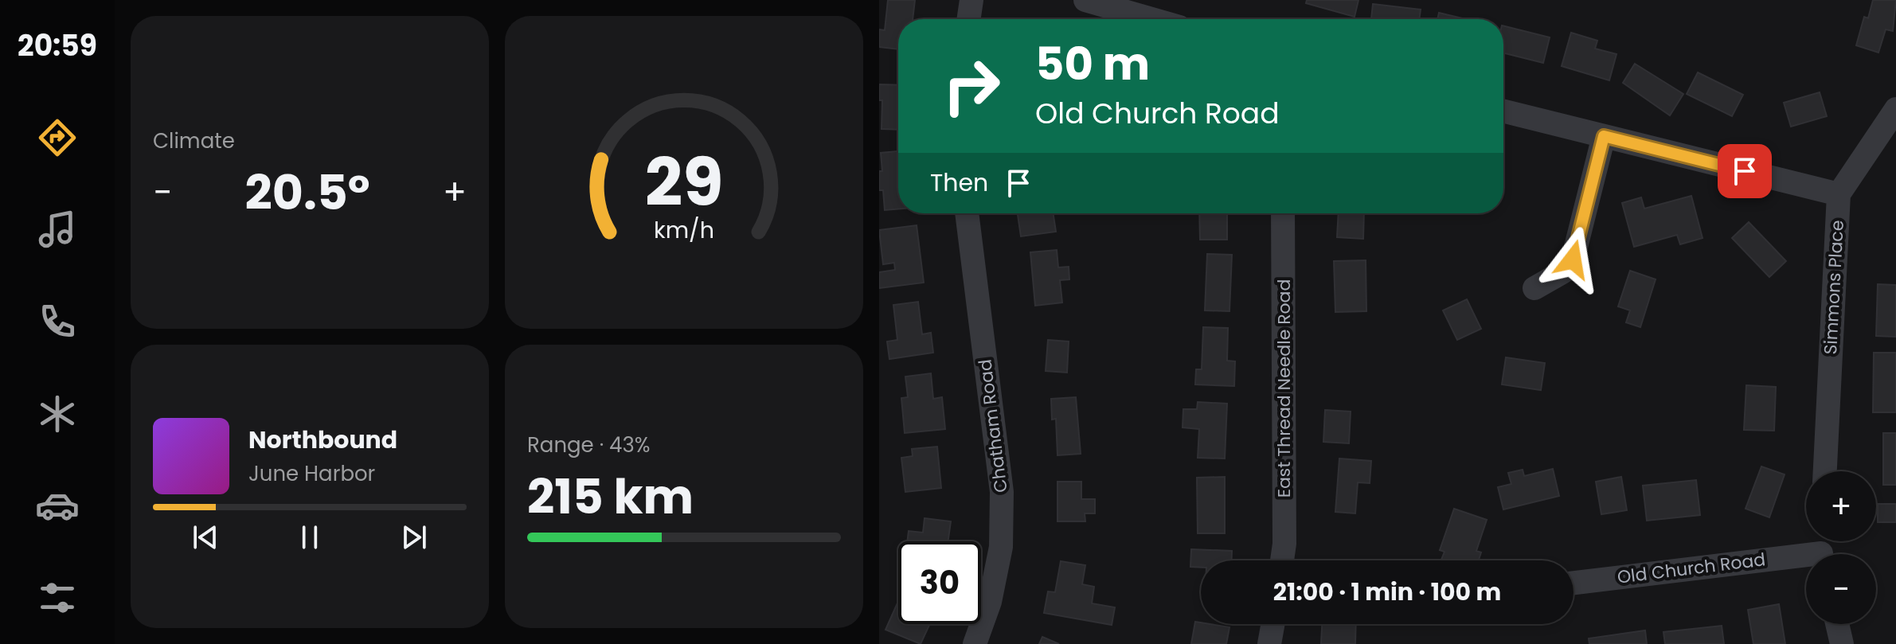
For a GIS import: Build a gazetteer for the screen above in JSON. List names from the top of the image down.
{
  "streets": {
    "street": [
      "Simmons Place",
      "East Thread Needle Road",
      "Chatham Road",
      "Old Church Road"
    ]
  },
  "page": {
    "tabs": "20:59",
    "tile": [
      "Climate",
      ["Range · 43%", "215 km"]
    ],
    "turn": ["50 m", "Old Church Road"],
    "then": "Then",
    "heat": ["−", "20.5°", "+"],
    "song": ["Northbound", "June Harbor"],
    "map_buttons": ["+", "−"],
    "limit": "30",
    "trip": "21:00 · 1 min · 100 m",
    "gauge": ["29", "km/h"]
  }
}
